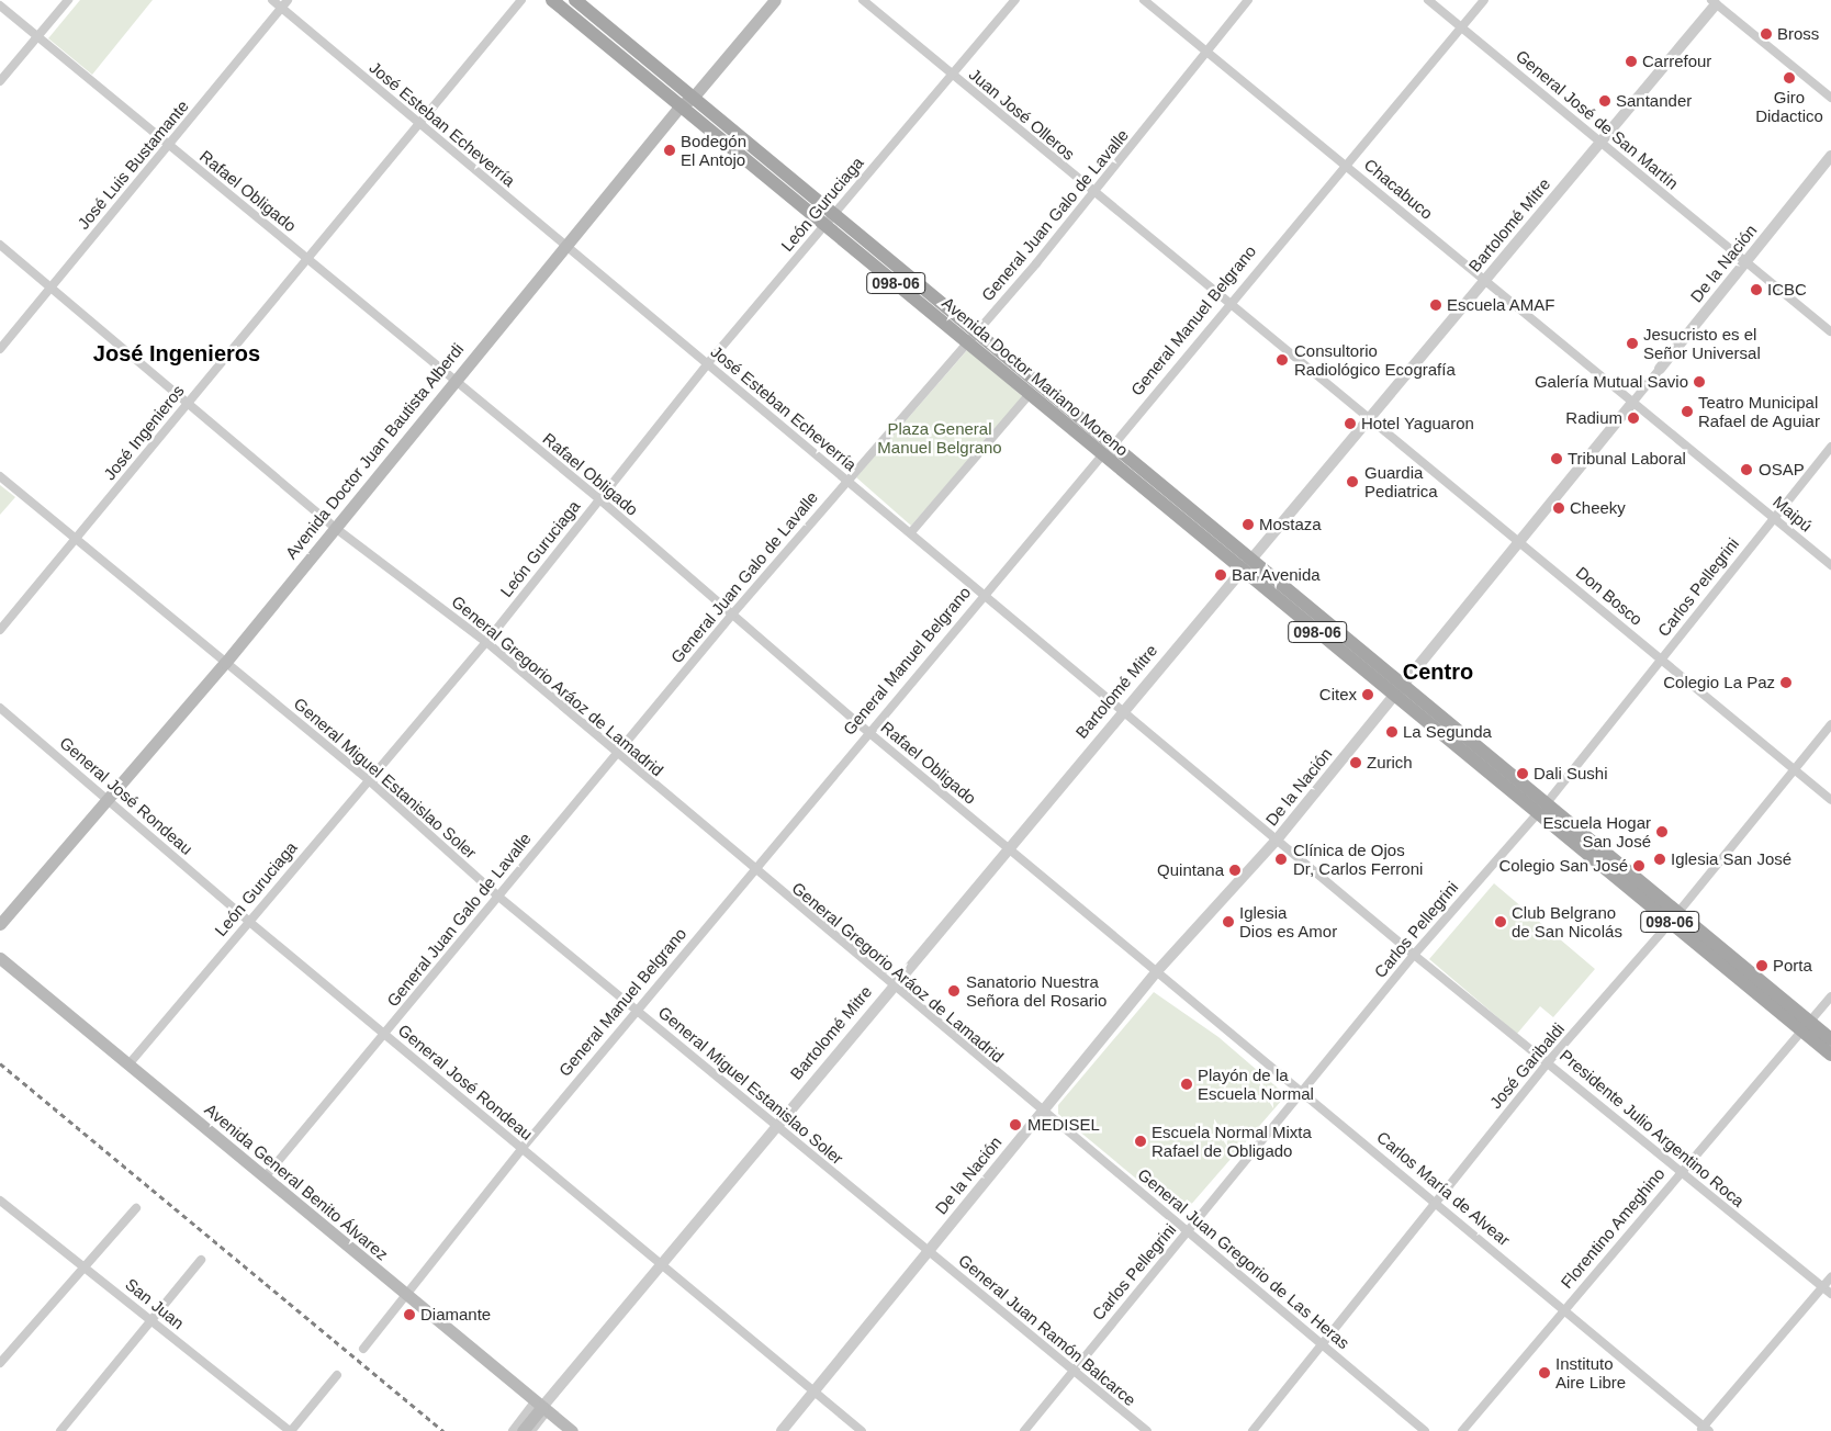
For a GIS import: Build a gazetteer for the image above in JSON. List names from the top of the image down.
{
  "streets": {
    "main road": [
      "098-06",
      "Avenida Doctor Mariano Moreno",
      "Avenida Doctor Juan Bautista Alberdi",
      "Avenida General Benito Álvarez"
    ],
    "street": [
      "Juan José Olleros",
      "General José de San Martín",
      "José Esteban Echeverría",
      "José Luis Bustamante",
      "Chacabuco",
      "Rafael Obligado",
      "León Guruciaga",
      "General Juan Galo de Lavalle",
      "Bartolomé Mitre",
      "De la Nación",
      "General Manuel Belgrano",
      "José Ingenieros",
      "Maipú",
      "Carlos Pellegrini",
      "Don Bosco",
      "General Gregorio Aráoz de Lamadrid",
      "General Miguel Estanislao Soler",
      "General José Rondeau",
      "José Garibaldi",
      "Presidente Julio Argentino Roca",
      "Carlos María de Alvear",
      "Florentino Ameghino",
      "General Juan Gregorio de Las Heras",
      "San Juan",
      "General Juan Ramón Balcarce"
    ]
  },
  "crossings": [
    ["Juan José Olleros", "León Guruciaga"],
    ["Juan José Olleros", "General Juan Galo de Lavalle"],
    ["Juan José Olleros", "Bartolomé Mitre"],
    ["Juan José Olleros", "De la Nación"],
    ["Juan José Olleros", "General Manuel Belgrano"],
    ["Juan José Olleros", "Don Bosco"],
    ["General José de San Martín", "Bartolomé Mitre"],
    ["General José de San Martín", "De la Nación"],
    ["General José de San Martín", "General Manuel Belgrano"],
    ["José Esteban Echeverría", "José Luis Bustamante"],
    ["José Esteban Echeverría", "León Guruciaga"],
    ["José Esteban Echeverría", "General Juan Galo de Lavalle"],
    ["José Esteban Echeverría", "Bartolomé Mitre"],
    ["José Esteban Echeverría", "De la Nación"],
    ["José Esteban Echeverría", "General Manuel Belgrano"],
    ["José Esteban Echeverría", "José Ingenieros"],
    ["José Esteban Echeverría", "Avenida Doctor Juan Bautista Alberdi"],
    ["José Esteban Echeverría", "Presidente Julio Argentino Roca"],
    ["José Luis Bustamante", "Rafael Obligado"],
    ["José Luis Bustamante", "General Gregorio Aráoz de Lamadrid"],
    ["Chacabuco", "General Juan Galo de Lavalle"],
    ["Chacabuco", "Bartolomé Mitre"],
    ["Chacabuco", "De la Nación"],
    ["Chacabuco", "General Manuel Belgrano"],
    ["Chacabuco", "Maipú"],
    ["Rafael Obligado", "León Guruciaga"],
    ["Rafael Obligado", "General Juan Galo de Lavalle"],
    ["Rafael Obligado", "Bartolomé Mitre"],
    ["Rafael Obligado", "De la Nación"],
    ["Rafael Obligado", "General Manuel Belgrano"],
    ["Rafael Obligado", "José Ingenieros"],
    ["Rafael Obligado", "Avenida Doctor Juan Bautista Alberdi"],
    ["Rafael Obligado", "Carlos María de Alvear"],
    ["León Guruciaga", "Avenida Doctor Mariano Moreno"],
    ["León Guruciaga", "General Gregorio Aráoz de Lamadrid"],
    ["León Guruciaga", "General Miguel Estanislao Soler"],
    ["León Guruciaga", "General José Rondeau"],
    ["León Guruciaga", "Avenida General Benito Álvarez"],
    ["General Juan Galo de Lavalle", "Avenida Doctor Mariano Moreno"],
    ["General Juan Galo de Lavalle", "General Gregorio Aráoz de Lamadrid"],
    ["General Juan Galo de Lavalle", "General Miguel Estanislao Soler"],
    ["General Juan Galo de Lavalle", "General José Rondeau"],
    ["General Juan Galo de Lavalle", "Avenida General Benito Álvarez"],
    ["Bartolomé Mitre", "Avenida Doctor Mariano Moreno"],
    ["Bartolomé Mitre", "General Gregorio Aráoz de Lamadrid"],
    ["Bartolomé Mitre", "General Miguel Estanislao Soler"],
    ["Bartolomé Mitre", "General José Rondeau"],
    ["Bartolomé Mitre", "Avenida General Benito Álvarez"],
    ["De la Nación", "098-06"],
    ["De la Nación", "Avenida Doctor Mariano Moreno"],
    ["De la Nación", "Maipú"],
    ["De la Nación", "Don Bosco"],
    ["De la Nación", "General Gregorio Aráoz de Lamadrid"],
    ["De la Nación", "General Miguel Estanislao Soler"],
    ["De la Nación", "General José Rondeau"],
    ["De la Nación", "Presidente Julio Argentino Roca"],
    ["De la Nación", "Carlos María de Alvear"],
    ["De la Nación", "General Juan Gregorio de Las Heras"],
    ["De la Nación", "General Juan Ramón Balcarce"],
    ["098-06", "Avenida Doctor Mariano Moreno"],
    ["098-06", "Carlos Pellegrini"],
    ["098-06", "José Garibaldi"],
    ["098-06", "Florentino Ameghino"],
    ["General Manuel Belgrano", "Avenida Doctor Mariano Moreno"],
    ["General Manuel Belgrano", "General Gregorio Aráoz de Lamadrid"],
    ["General Manuel Belgrano", "General Miguel Estanislao Soler"],
    ["General Manuel Belgrano", "General José Rondeau"],
    ["General Manuel Belgrano", "Avenida General Benito Álvarez"],
    ["Avenida Doctor Mariano Moreno", "Avenida Doctor Juan Bautista Alberdi"],
    ["José Ingenieros", "General Gregorio Aráoz de Lamadrid"],
    ["José Ingenieros", "General Miguel Estanislao Soler"],
    ["Avenida Doctor Juan Bautista Alberdi", "General Gregorio Aráoz de Lamadrid"],
    ["Avenida Doctor Juan Bautista Alberdi", "General Miguel Estanislao Soler"],
    ["Avenida Doctor Juan Bautista Alberdi", "General José Rondeau"],
    ["Maipú", "Carlos Pellegrini"],
    ["Carlos Pellegrini", "Don Bosco"],
    ["Carlos Pellegrini", "Presidente Julio Argentino Roca"],
    ["Carlos Pellegrini", "Carlos María de Alvear"],
    ["Carlos Pellegrini", "General Juan Gregorio de Las Heras"],
    ["Carlos Pellegrini", "General Juan Ramón Balcarce"],
    ["Don Bosco", "José Garibaldi"],
    ["General Gregorio Aráoz de Lamadrid", "General Juan Gregorio de Las Heras"],
    ["General Miguel Estanislao Soler", "General Juan Ramón Balcarce"],
    ["José Garibaldi", "Presidente Julio Argentino Roca"],
    ["José Garibaldi", "Carlos María de Alvear"],
    ["José Garibaldi", "General Juan Gregorio de Las Heras"],
    ["Presidente Julio Argentino Roca", "Florentino Ameghino"],
    ["Carlos María de Alvear", "Florentino Ameghino"]
  ],
  "districts": ["José Ingenieros", "Centro"],
  "parks": ["Plaza General Manuel Belgrano"],
  "places": [
    "Bross",
    "Carrefour",
    "Giro Didactico",
    "Santander",
    "Bodegón El Antojo",
    "ICBC",
    "Escuela AMAF",
    "Jesucristo es el Señor Universal",
    "Consultorio Radiológico Ecografía",
    "Galería Mutual Savio",
    "Teatro Municipal Rafael de Aguiar",
    "Radium",
    "Hotel Yaguaron",
    "Tribunal Laboral",
    "OSAP",
    "Guardia Pediatrica",
    "Cheeky",
    "Mostaza",
    "Bar Avenida",
    "Colegio La Paz",
    "Citex",
    "La Segunda",
    "Zurich",
    "Dali Sushi",
    "Escuela Hogar San José",
    "Clínica de Ojos Dr, Carlos Ferroni",
    "Iglesia San José",
    "Colegio San José",
    "Quintana",
    "Iglesia Dios es Amor",
    "Club Belgrano de San Nicolás",
    "Porta",
    "Sanatorio Nuestra Señora del Rosario",
    "Playón de la Escuela Normal",
    "MEDISEL",
    "Escuela Normal Mixta Rafael de Obligado",
    "Diamante",
    "Instituto Aire Libre"
  ]
}
